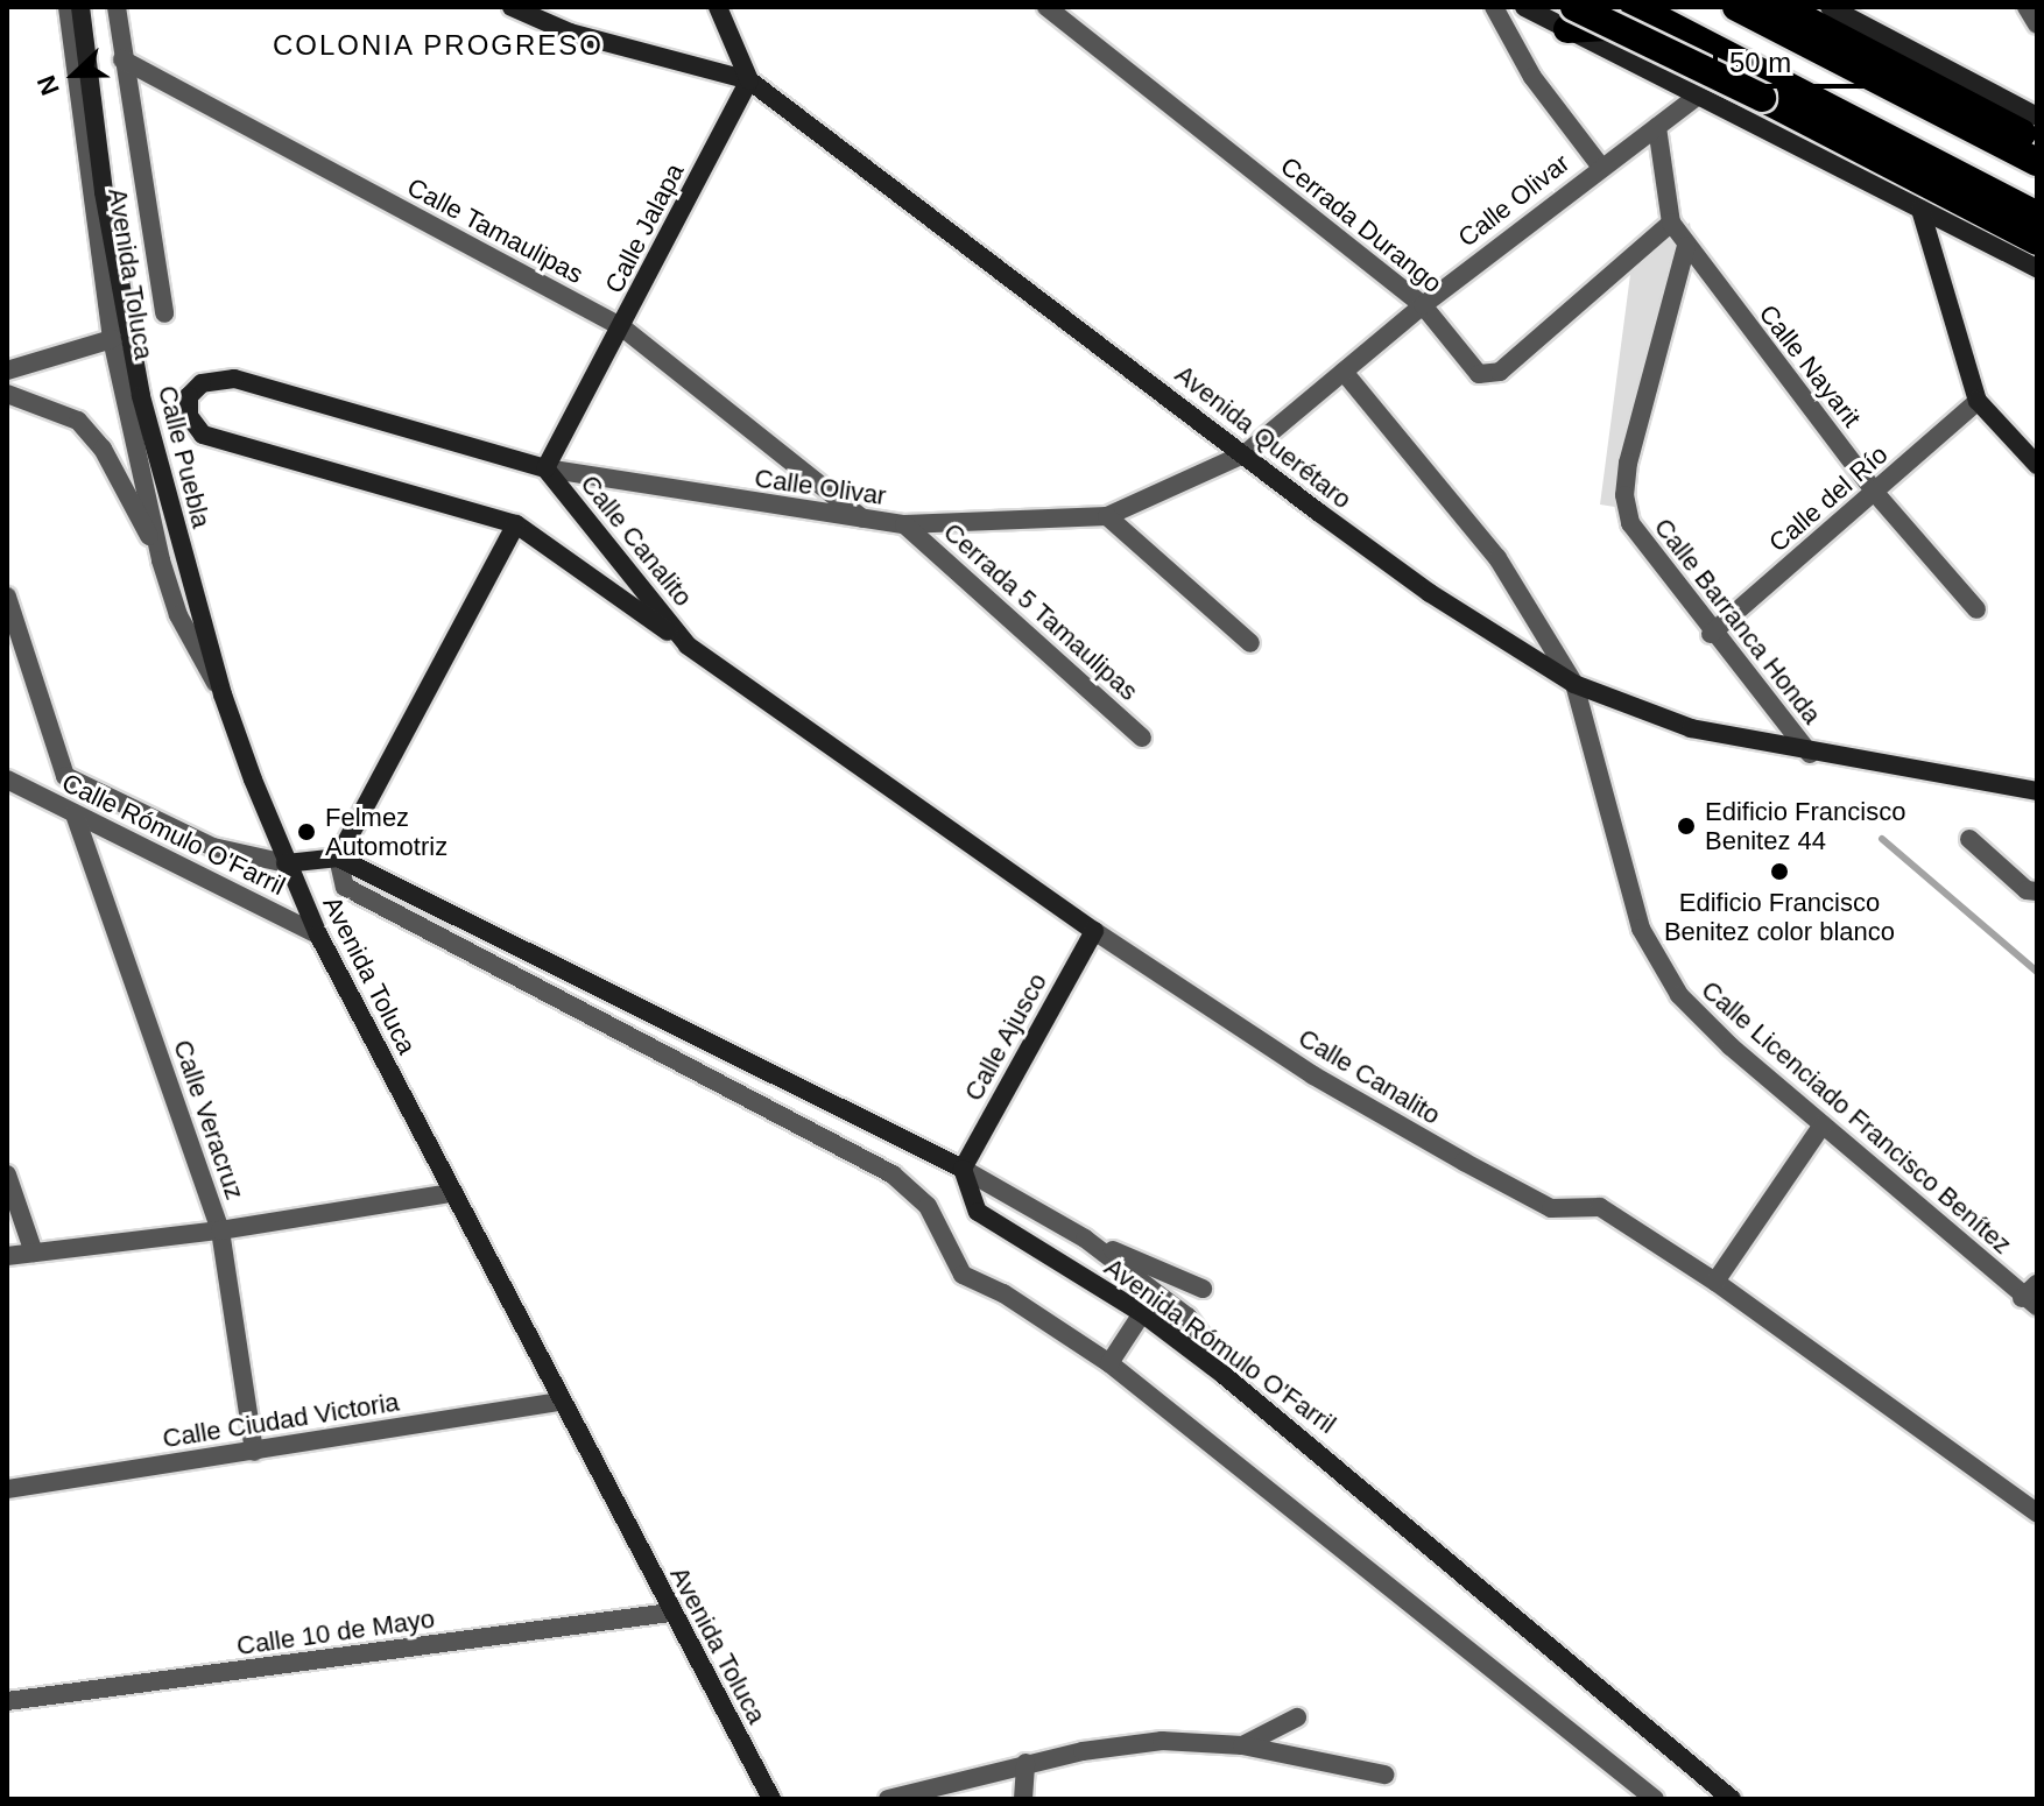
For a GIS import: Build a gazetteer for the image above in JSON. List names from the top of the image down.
{
  "streets": {
    "street": [
      "Calle Olivar",
      "Cerrada Durango",
      "Calle Jalapa",
      "Calle Tamaulipas",
      "Avenida Toluca",
      "Calle Nayarit",
      "Avenida Querétaro",
      "Calle Puebla",
      "Calle del Río",
      "Calle Canalito",
      "Cerrada 5 Tamaulipas",
      "Calle Barranca Honda",
      "Calle Rómulo O'Farril",
      "Calle Ajusco",
      "Calle Licenciado Francisco Benítez",
      "Calle Veracruz",
      "Avenida Rómulo O'Farril",
      "Calle Ciudad Victoria",
      "Calle 10 de Mayo"
    ]
  },
  "crossings": [
    ["Calle Olivar", "Cerrada Durango"],
    ["Calle Olivar", "Calle Jalapa"],
    ["Calle Olivar", "Calle Tamaulipas"],
    ["Calle Olivar", "Calle Nayarit"],
    ["Calle Olivar", "Avenida Querétaro"],
    ["Calle Olivar", "Calle Canalito"],
    ["Calle Olivar", "Cerrada 5 Tamaulipas"],
    ["Calle Olivar", "Calle Licenciado Francisco Benítez"],
    ["Cerrada Durango", "Calle Nayarit"],
    ["Calle Jalapa", "Calle Tamaulipas"],
    ["Calle Jalapa", "Avenida Querétaro"],
    ["Calle Jalapa", "Calle Canalito"],
    ["Avenida Toluca", "Calle Puebla"],
    ["Avenida Toluca", "Calle Rómulo O'Farril"],
    ["Avenida Toluca", "Calle Ciudad Victoria"],
    ["Avenida Toluca", "Calle 10 de Mayo"],
    ["Calle Nayarit", "Calle del Río"],
    ["Calle Nayarit", "Calle Barranca Honda"],
    ["Avenida Querétaro", "Calle Barranca Honda"],
    ["Avenida Querétaro", "Calle Licenciado Francisco Benítez"],
    ["Calle del Río", "Calle Barranca Honda"],
    ["Calle Canalito", "Calle Ajusco"],
    ["Calle Rómulo O'Farril", "Calle Veracruz"],
    ["Calle Ajusco", "Avenida Rómulo O'Farril"],
    ["Calle Veracruz", "Calle Ciudad Victoria"]
  ],
  "districts": ["COLONIA PROGRESO"],
  "places": ["Edificio Francisco Benitez 44", "Felmez Automotriz", "Edificio Francisco Benitez color blanco"],
  "scale_bar": "50 m",
  "north": "left"
}
